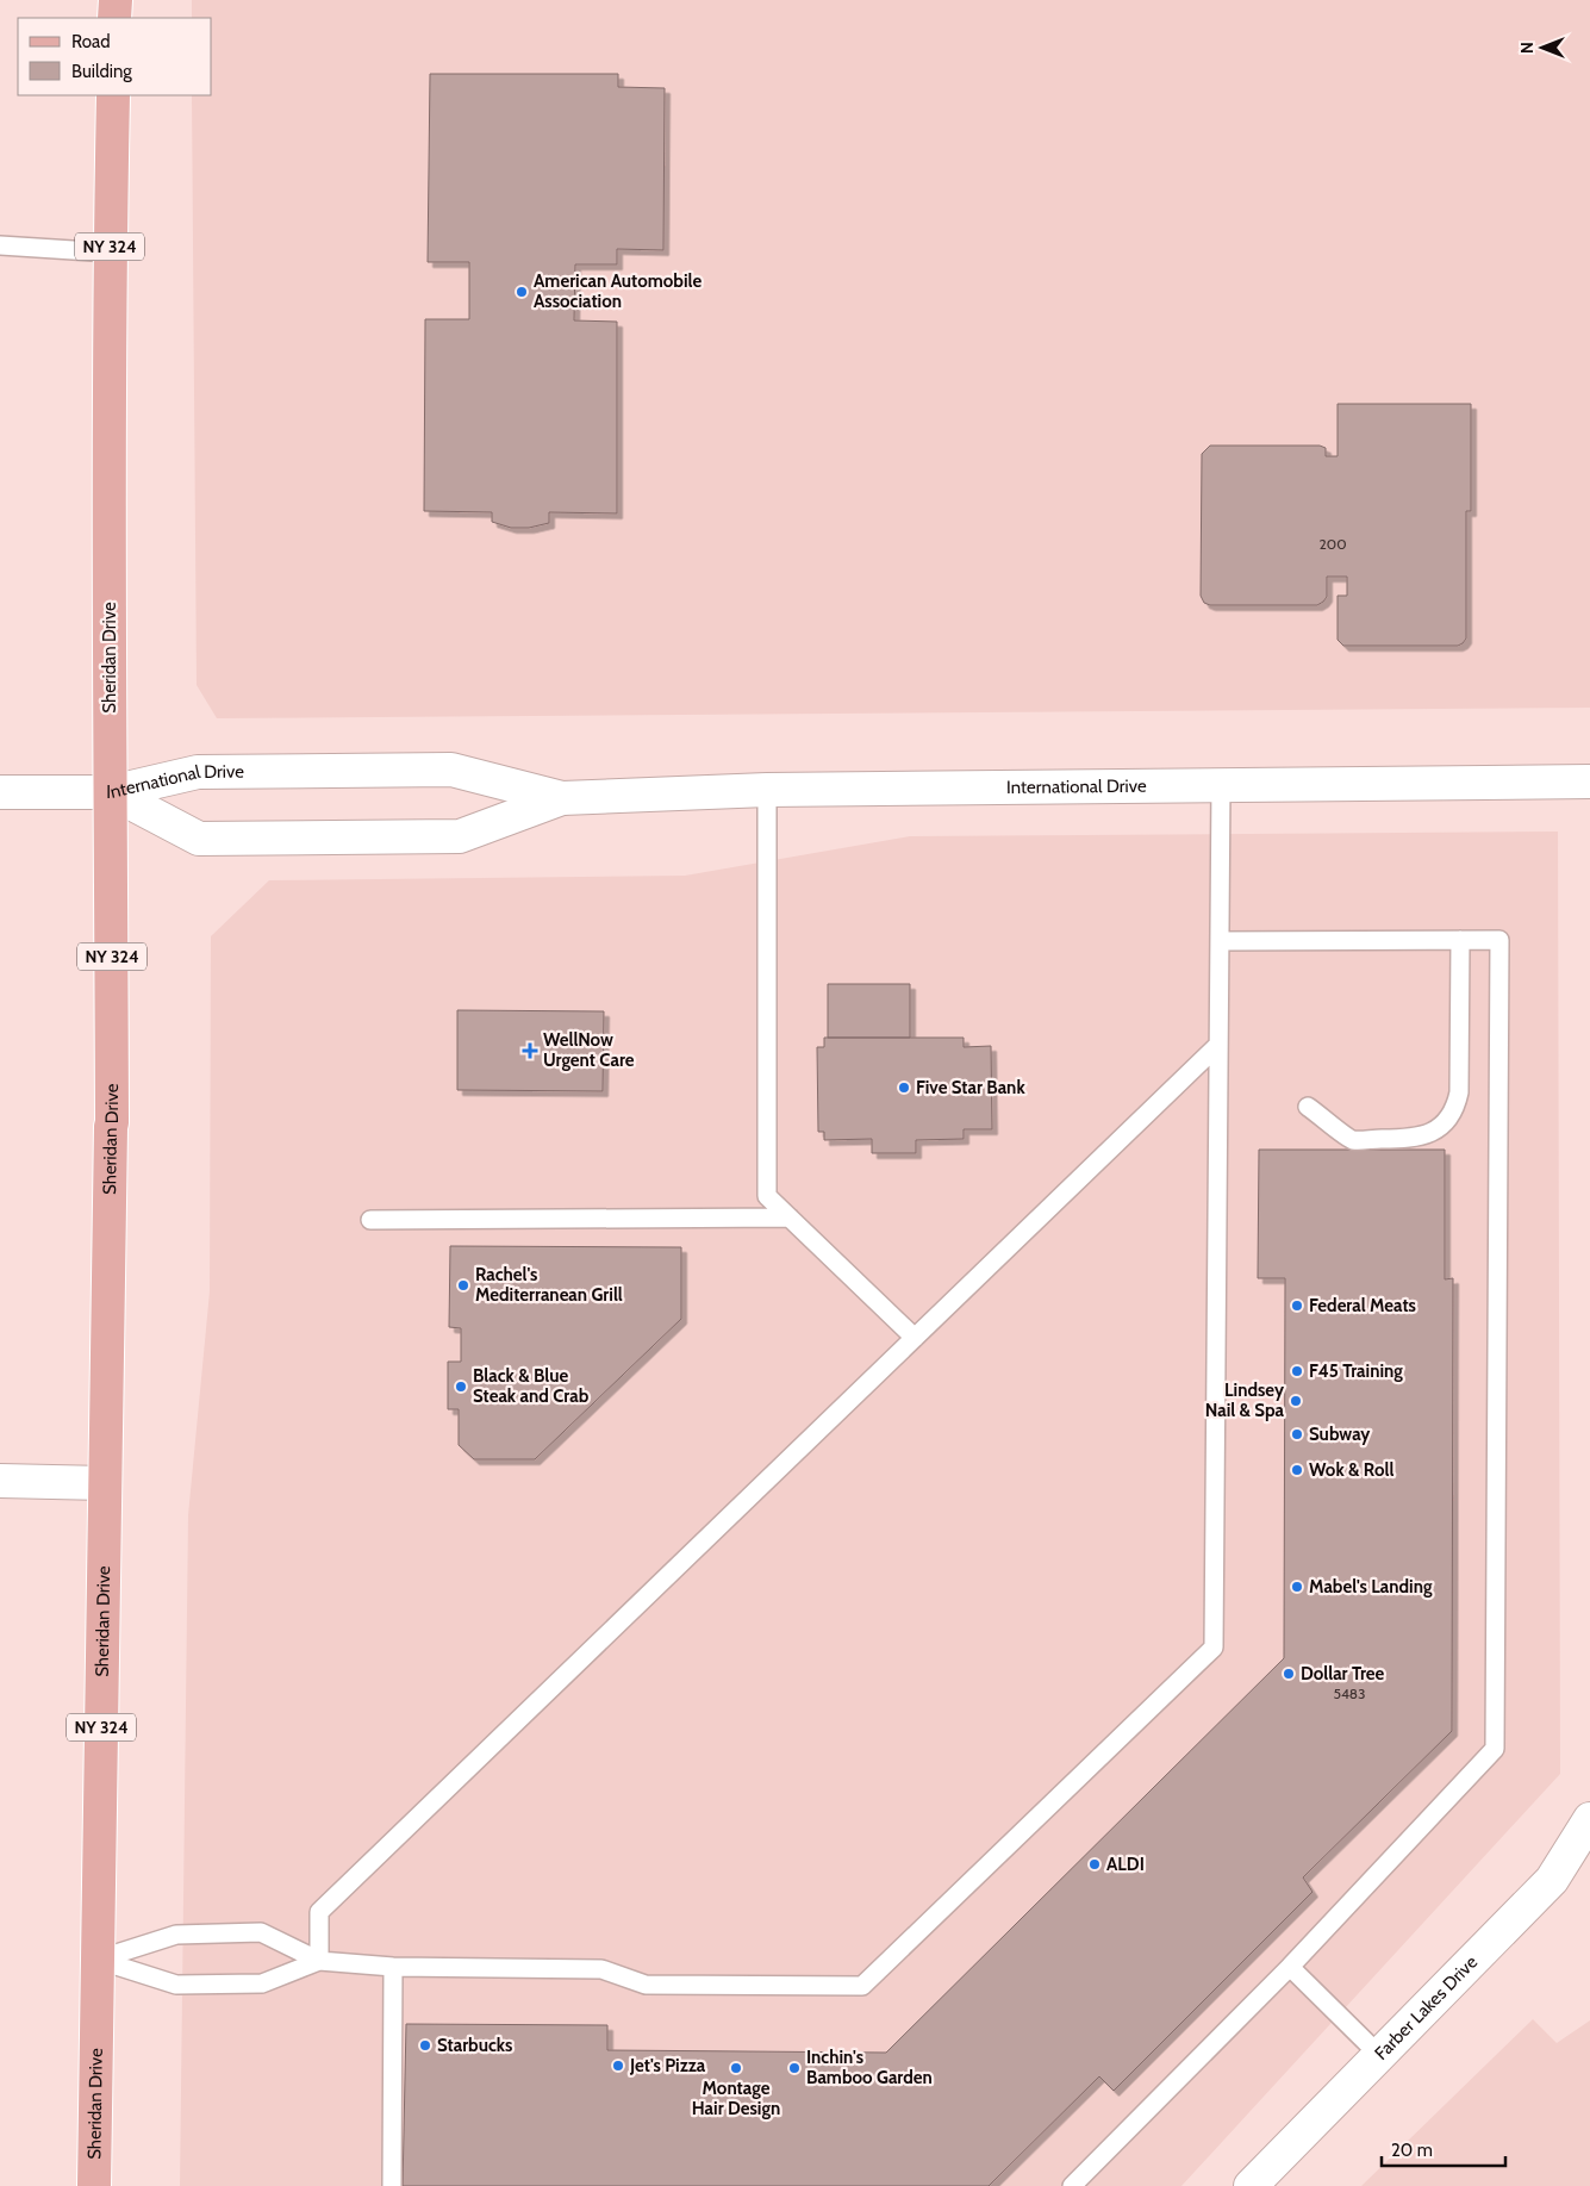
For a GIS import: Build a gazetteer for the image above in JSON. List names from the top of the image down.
{
  "streets": {
    "main road": ["NY 324", "Sheridan Drive"],
    "street": ["International Drive", "Farber Lakes Drive"]
  },
  "crossings": [
    ["Sheridan Drive", "International Drive"]
  ],
  "places": {
    "other": [
      "American Automobile Association",
      "Five Star Bank",
      "Rachel's Mediterranean Grill",
      "Federal Meats",
      "F45 Training",
      "Black & Blue Steak and Crab",
      "Lindsey Nail & Spa",
      "Subway",
      "Wok & Roll",
      "Mabel's Landing",
      "Dollar Tree",
      "ALDI",
      "Starbucks",
      "Jet's Pizza",
      "Montage Hair Design",
      "Inchin's Bamboo Garden"
    ],
    "health": ["WellNow Urgent Care"]
  },
  "house_numbers": ["200", "5483"],
  "legend": ["Road", "Building"],
  "scale_bar": "20 m",
  "north": "left"
}
